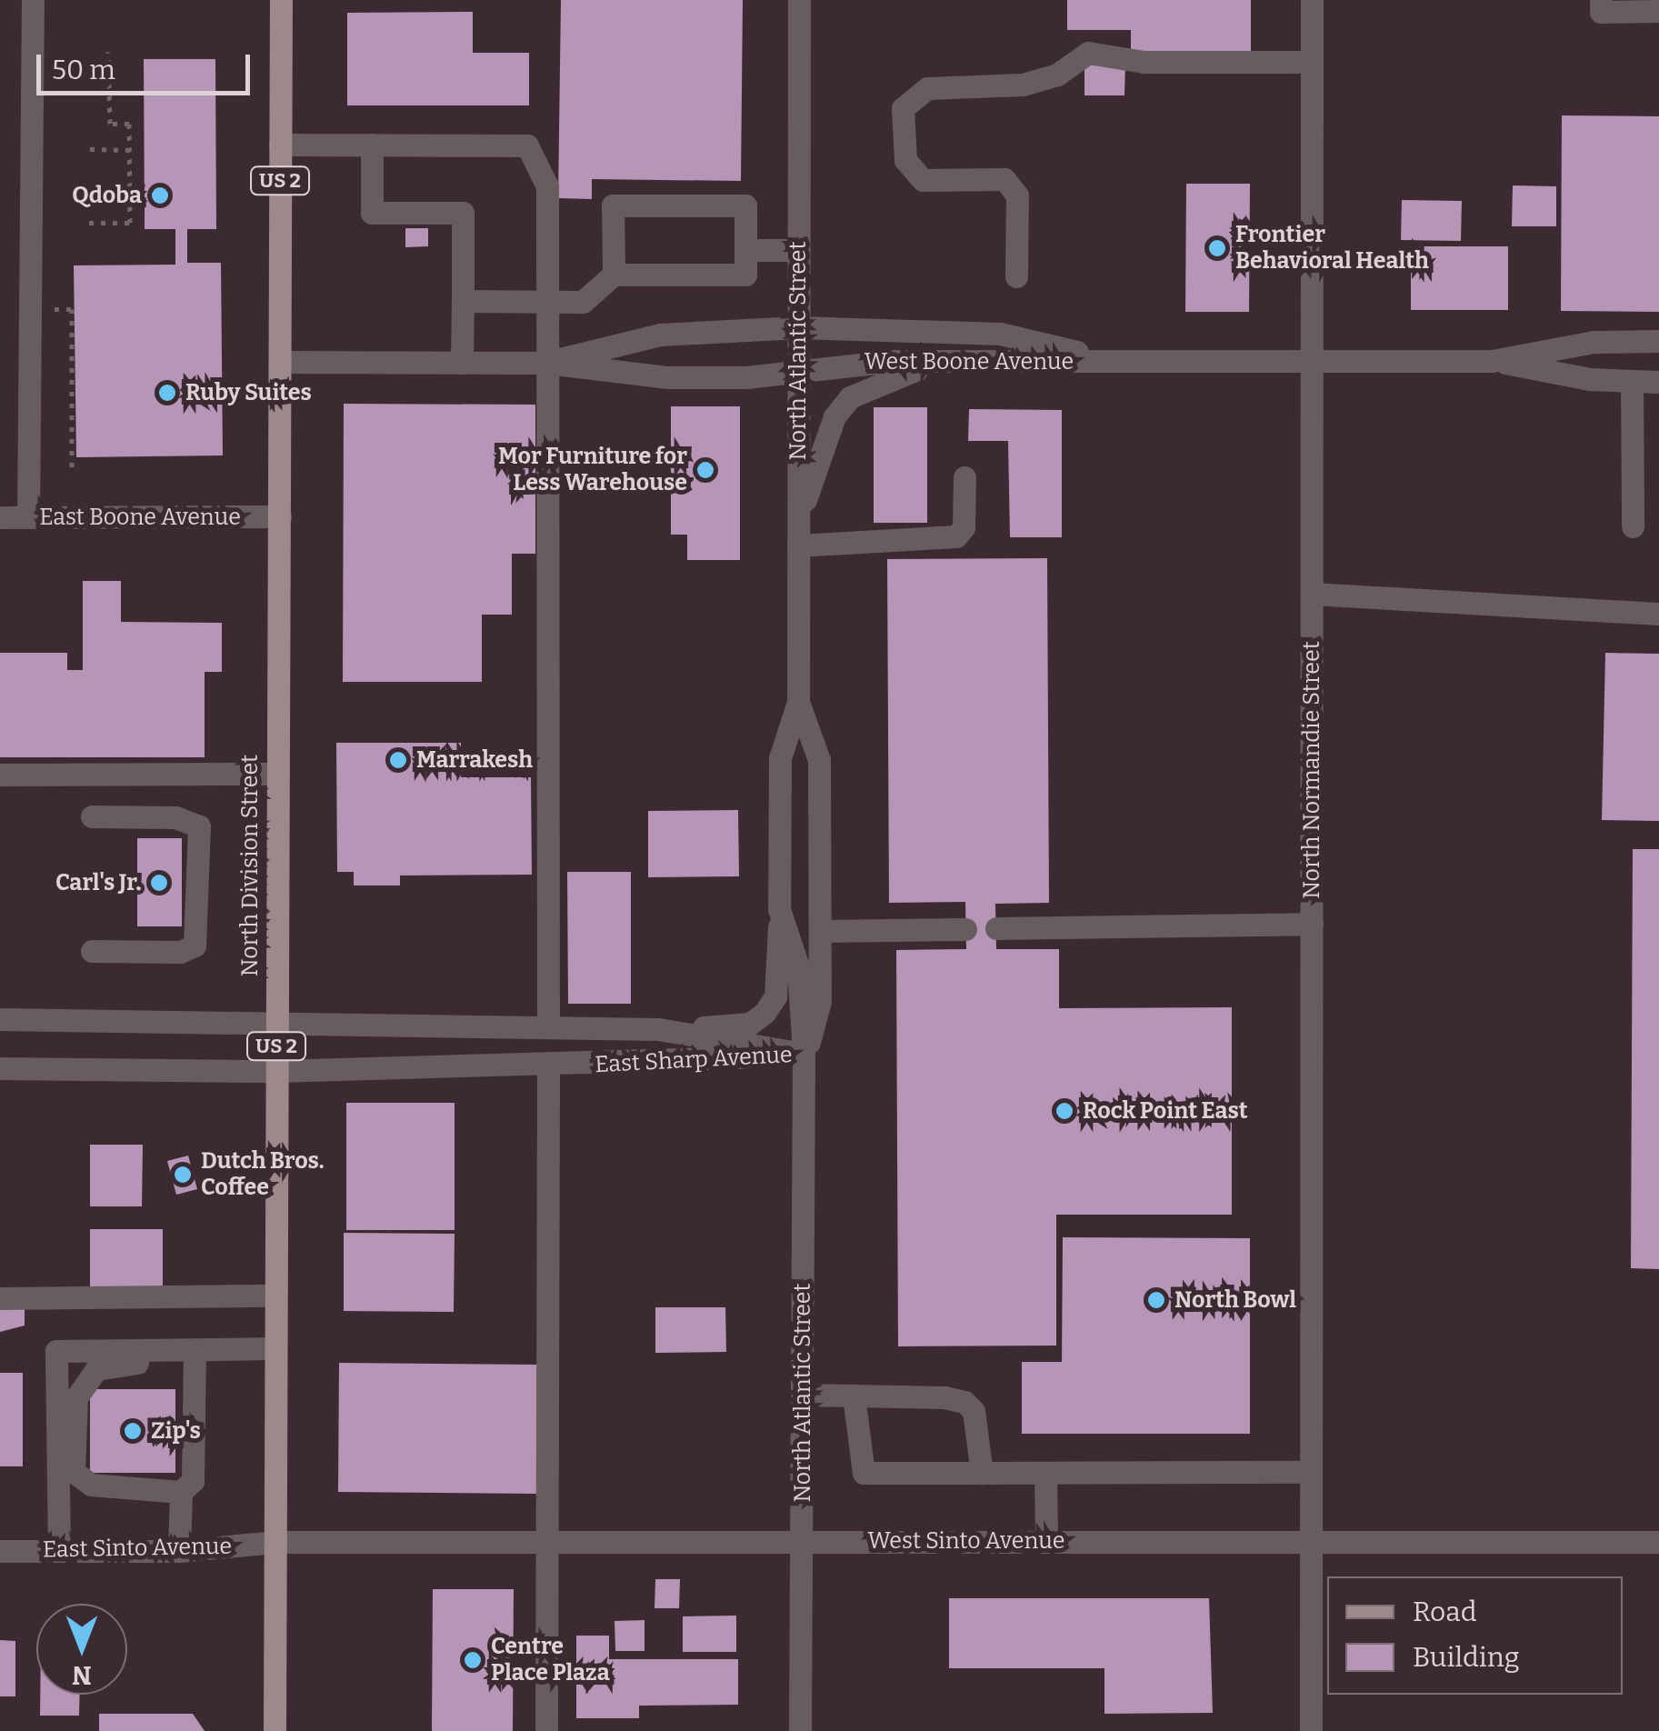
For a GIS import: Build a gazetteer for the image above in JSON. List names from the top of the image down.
{
  "streets": {
    "main road": ["US 2", "North Division Street"],
    "street": [
      "North Atlantic Street",
      "West Boone Avenue",
      "East Boone Avenue",
      "North Normandie Street",
      "East Sharp Avenue",
      "West Sinto Avenue",
      "East Sinto Avenue"
    ]
  },
  "crossings": [
    ["North Atlantic Street", "West Boone Avenue"],
    ["North Atlantic Street", "East Sharp Avenue"],
    ["North Atlantic Street", "West Sinto Avenue"],
    ["West Boone Avenue", "North Normandie Street"],
    ["West Boone Avenue", "North Division Street"],
    ["East Boone Avenue", "North Division Street"],
    ["North Normandie Street", "West Sinto Avenue"],
    ["North Division Street", "East Sharp Avenue"],
    ["North Division Street", "West Sinto Avenue"],
    ["North Division Street", "East Sinto Avenue"],
    ["West Sinto Avenue", "East Sinto Avenue"]
  ],
  "places": [
    "Qdoba",
    "Frontier Behavioral Health",
    "Ruby Suites",
    "Mor Furniture for Less Warehouse",
    "Marrakesh",
    "Carl's Jr.",
    "Rock Point East",
    "Dutch Bros. Coffee",
    "North Bowl",
    "Zip's",
    "Centre Place Plaza"
  ],
  "legend": ["Road", "Building"],
  "scale_bar": "50 m",
  "north": "bottom"
}
